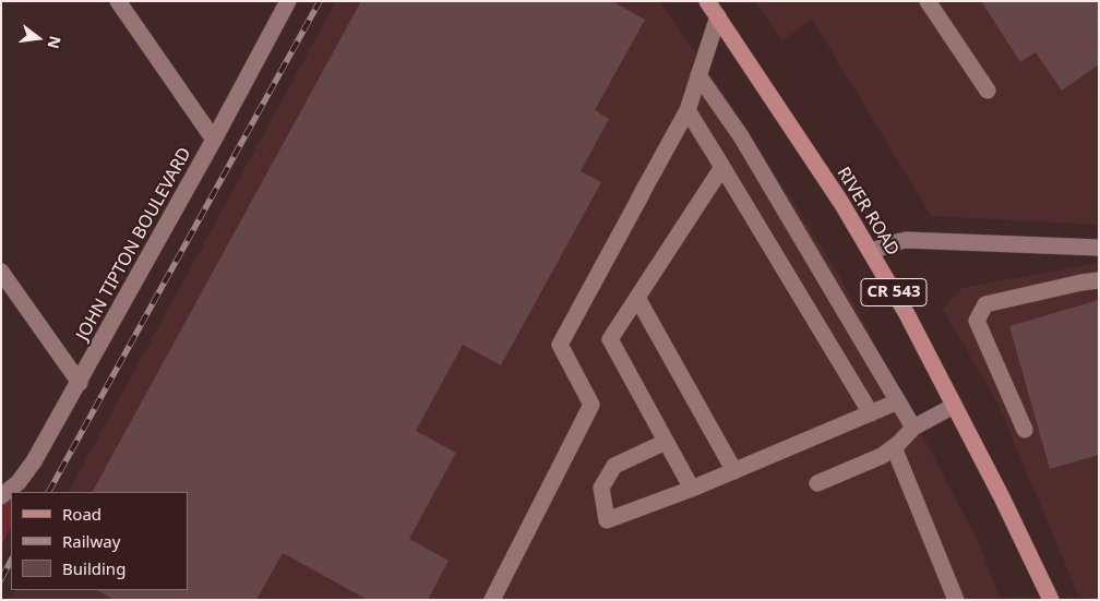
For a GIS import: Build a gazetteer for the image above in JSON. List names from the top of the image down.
{
  "streets": {
    "main road": ["RIVER ROAD", "CR 543"],
    "street": ["JOHN TIPTON BOULEVARD"]
  },
  "legend": ["Road", "Railway", "Building"],
  "north": "right"
}
